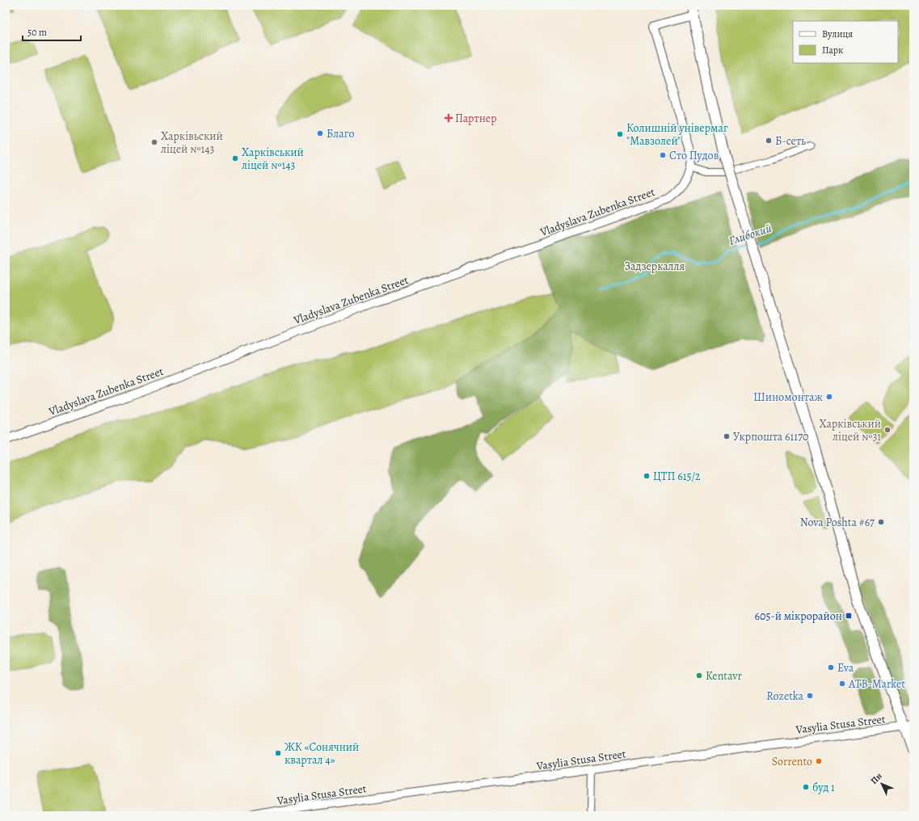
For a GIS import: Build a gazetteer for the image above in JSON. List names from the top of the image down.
{
  "streets": {
    "street": ["Vladyslava Zubenka Street", "Vasylia Stusa Street"]
  },
  "water": ["Глибокий"],
  "parks": ["Задзеркалля"],
  "places": {
    "health": ["Партнер"],
    "other": [
      "Благо",
      "Колишній універмаг \"Мавзолей\"",
      "Б-сеть",
      "Харківьский ліцей №143",
      "Сто Пудов",
      "Харківський ліцей №143",
      "Шиномонтаж",
      "Харківський ліцей №31",
      "Укрпошта 61170",
      "ЦТП 615/2",
      "Nova Poshta #67",
      "Eva",
      "Kentavr",
      "ATB-Market",
      "Rozetka",
      "ЖК «Сонячний квартал 4»",
      "Sorrento",
      "буд 1"
    ],
    "transit": ["605-й мікрорайон"]
  },
  "legend": ["Вулиця", "Парк"],
  "scale_bar": "50 m",
  "north": "top left"
}
